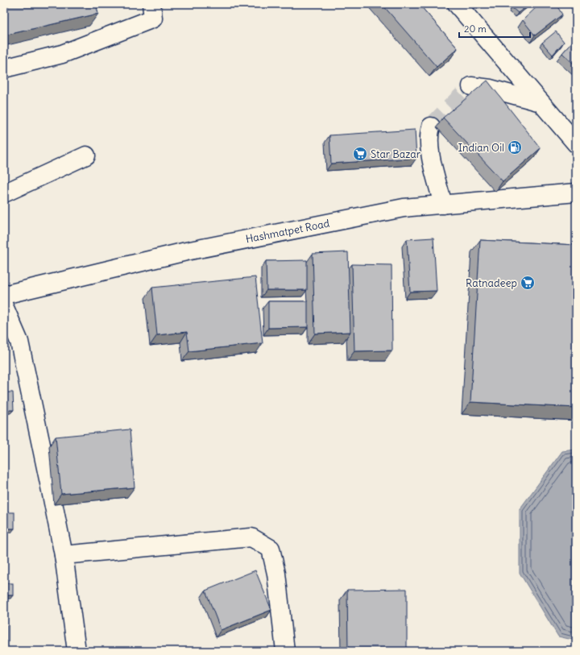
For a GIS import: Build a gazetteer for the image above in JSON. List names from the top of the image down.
{
  "streets": {
    "street": ["Hashmatpet Road"]
  },
  "places": {
    "fuel station": ["Indian Oil"],
    "supermarket": ["Star Bazar", "Ratnadeep"]
  },
  "scale_bar": "20 m"
}
